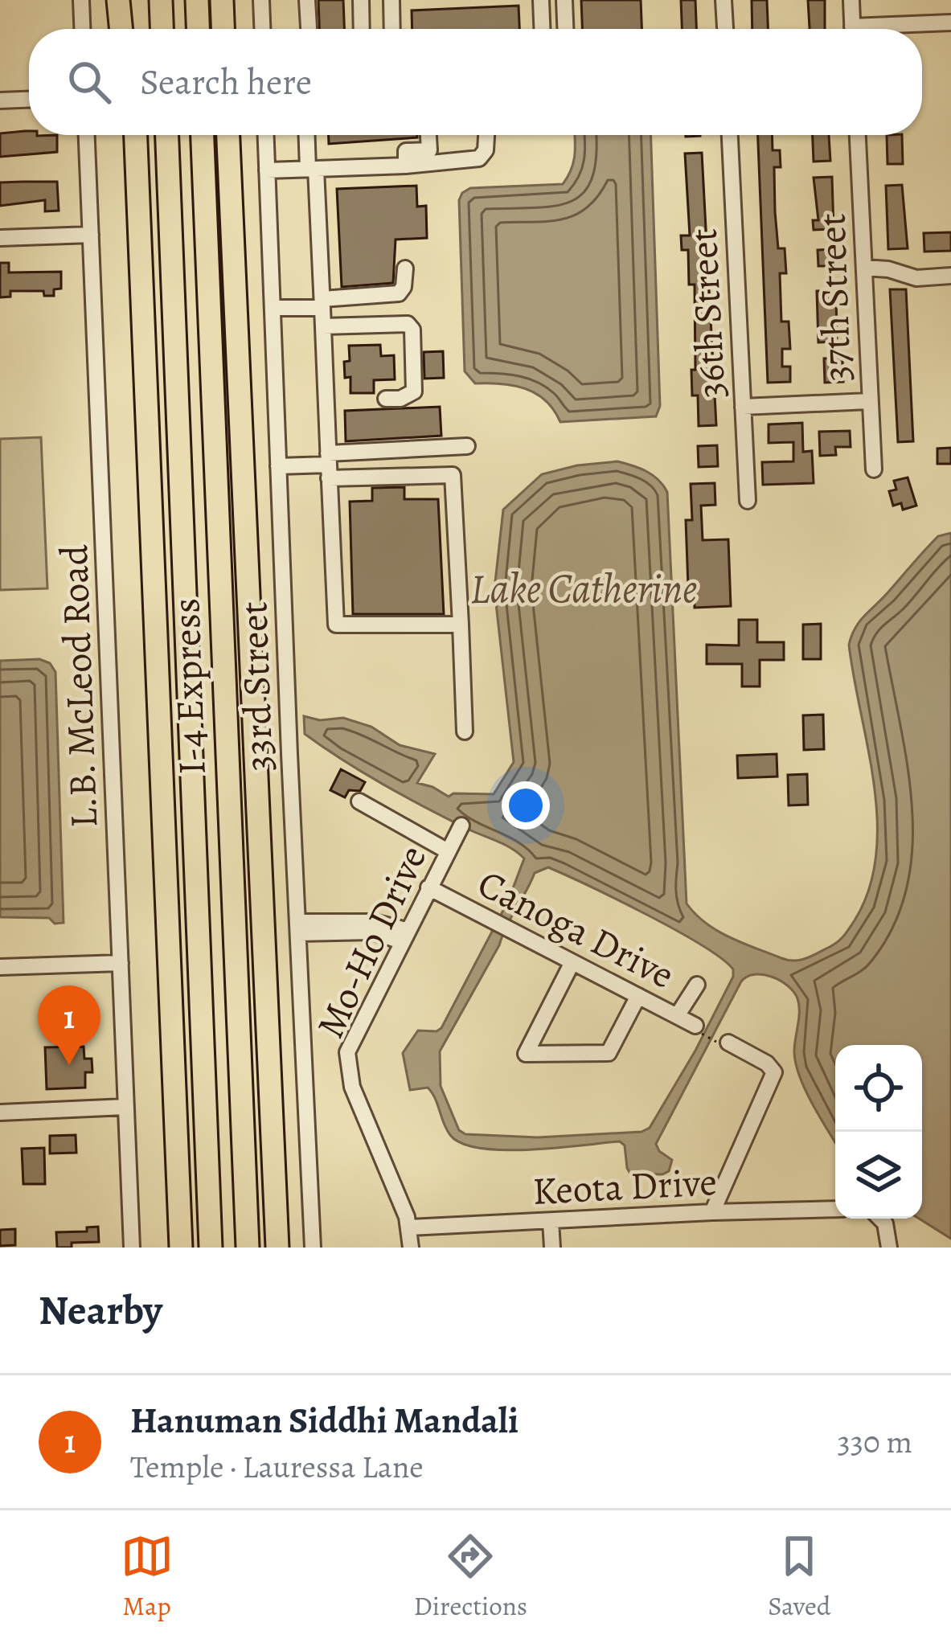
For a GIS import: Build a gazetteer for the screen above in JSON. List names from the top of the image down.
{
  "streets": {
    "highway": ["I-4 Express"],
    "street": [
      "37th Street",
      "36th Street",
      "L.B. McLeod Road",
      "33rd Street",
      "Canoga Drive",
      "Mo-Ho Drive",
      "Keota Drive"
    ]
  },
  "crossings": [
    ["Canoga Drive", "Mo-Ho Drive"],
    ["Mo-Ho Drive", "Keota Drive"]
  ],
  "water": ["Lake Catherine"],
  "page": {
    "search": "Search here",
    "pins": "1",
    "heading": "Nearby",
    "list": [
      {
        "mark": "1",
        "name": "Hanuman Siddhi Mandali",
        "note": "Temple · Lauressa Lane",
        "value": "330 m"
      }
    ],
    "nav": ["Map", "Directions", "Saved"]
  }
}
